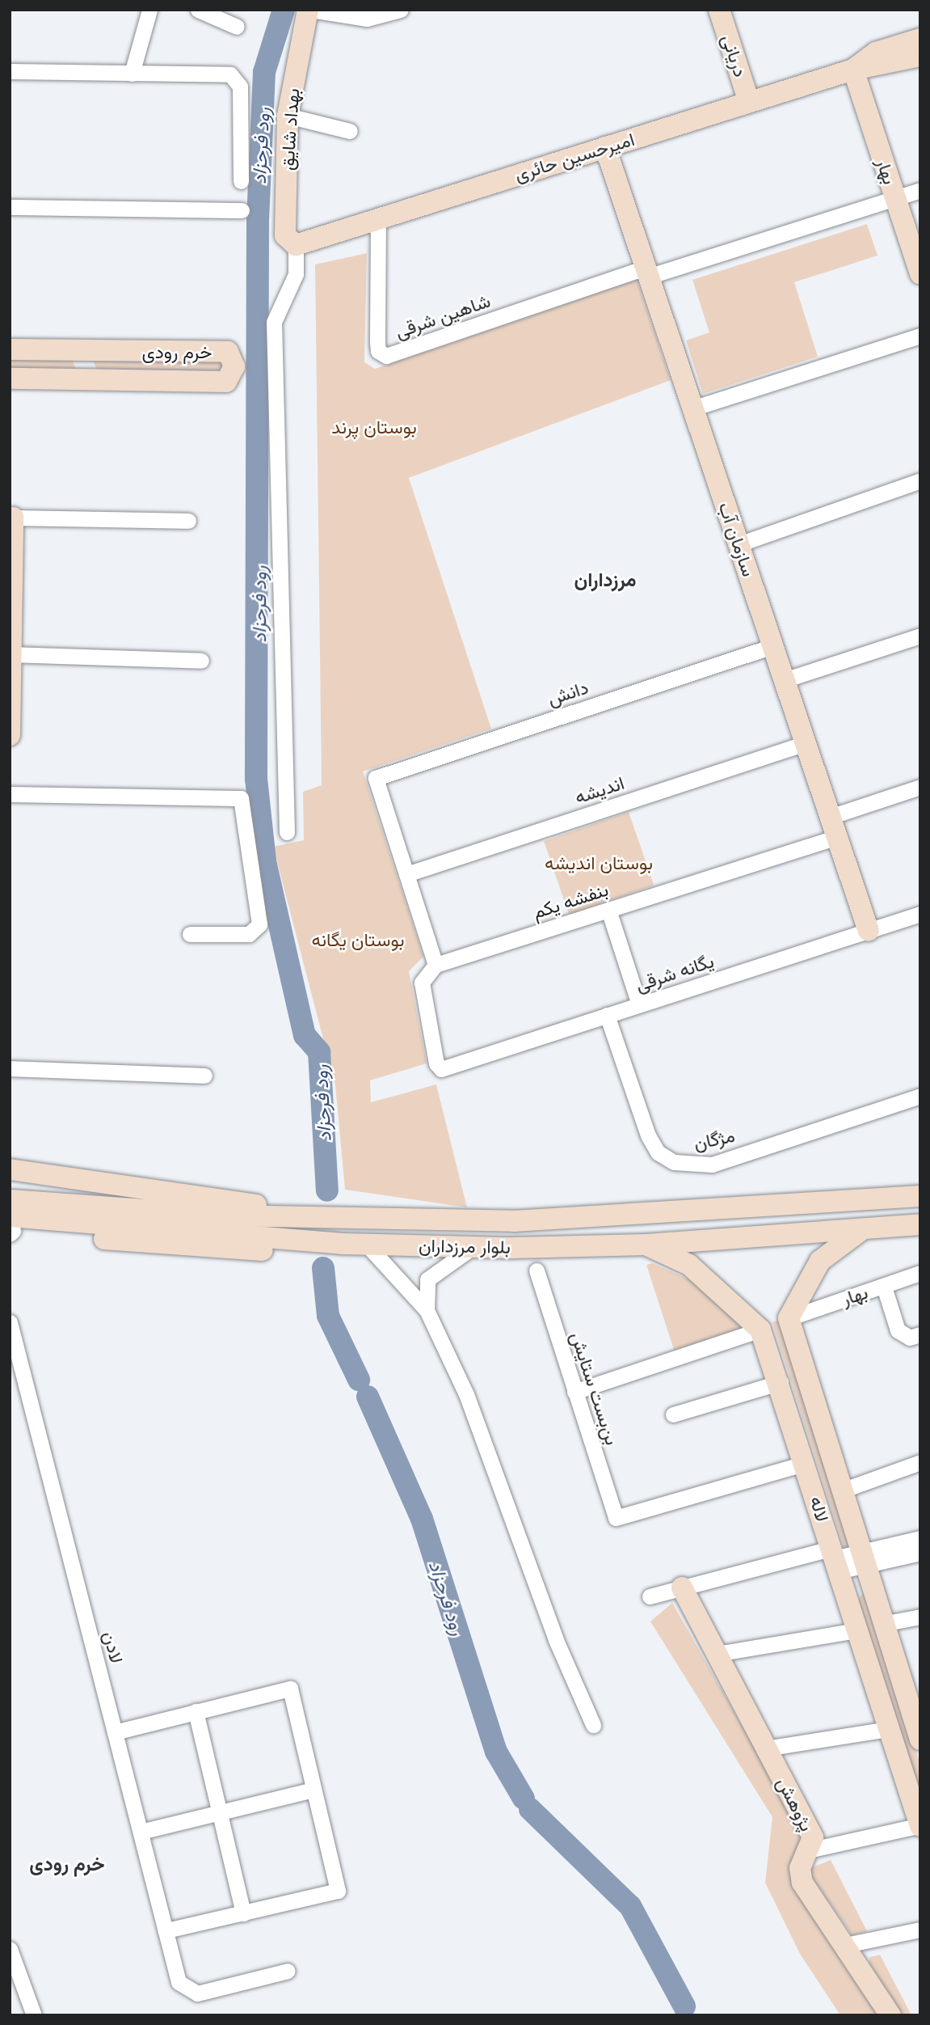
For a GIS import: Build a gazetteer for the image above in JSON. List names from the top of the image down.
{
  "streets": {
    "main road": [
      "دریانی",
      "بهداد شایق",
      "امیرحسین حائری",
      "بهار",
      "خرم رودی",
      "سازمان آب",
      "بلوار مرزداران",
      "لاله",
      "پژوهش"
    ],
    "street": [
      "شاهین شرقی",
      "دانش",
      "اندیشه",
      "بنفشه یکم",
      "یگانه شرقی",
      "مژگان",
      "بن‌بست ستایش",
      "لادن"
    ]
  },
  "crossings": [
    ["دریانی", "امیرحسین حائری"],
    ["بهداد شایق", "امیرحسین حائری"],
    ["امیرحسین حائری", "بهار"],
    ["امیرحسین حائری", "شاهین شرقی"],
    ["امیرحسین حائری", "سازمان آب"],
    ["بهار", "شاهین شرقی"],
    ["بهار", "لاله"],
    ["شاهین شرقی", "سازمان آب"],
    ["سازمان آب", "دانش"],
    ["سازمان آب", "اندیشه"],
    ["سازمان آب", "بنفشه یکم"],
    ["سازمان آب", "یگانه شرقی"],
    ["دانش", "اندیشه"],
    ["بنفشه یکم", "یگانه شرقی"],
    ["یگانه شرقی", "مژگان"],
    ["بلوار مرزداران", "لاله"],
    ["بن‌بست ستایش", "لاله"]
  ],
  "districts": ["مرزداران", "خرم رودی"],
  "water": ["رود فرحزاد"],
  "parks": ["بوستان پرند", "بوستان اندیشه", "بوستان یگانه"]
}
